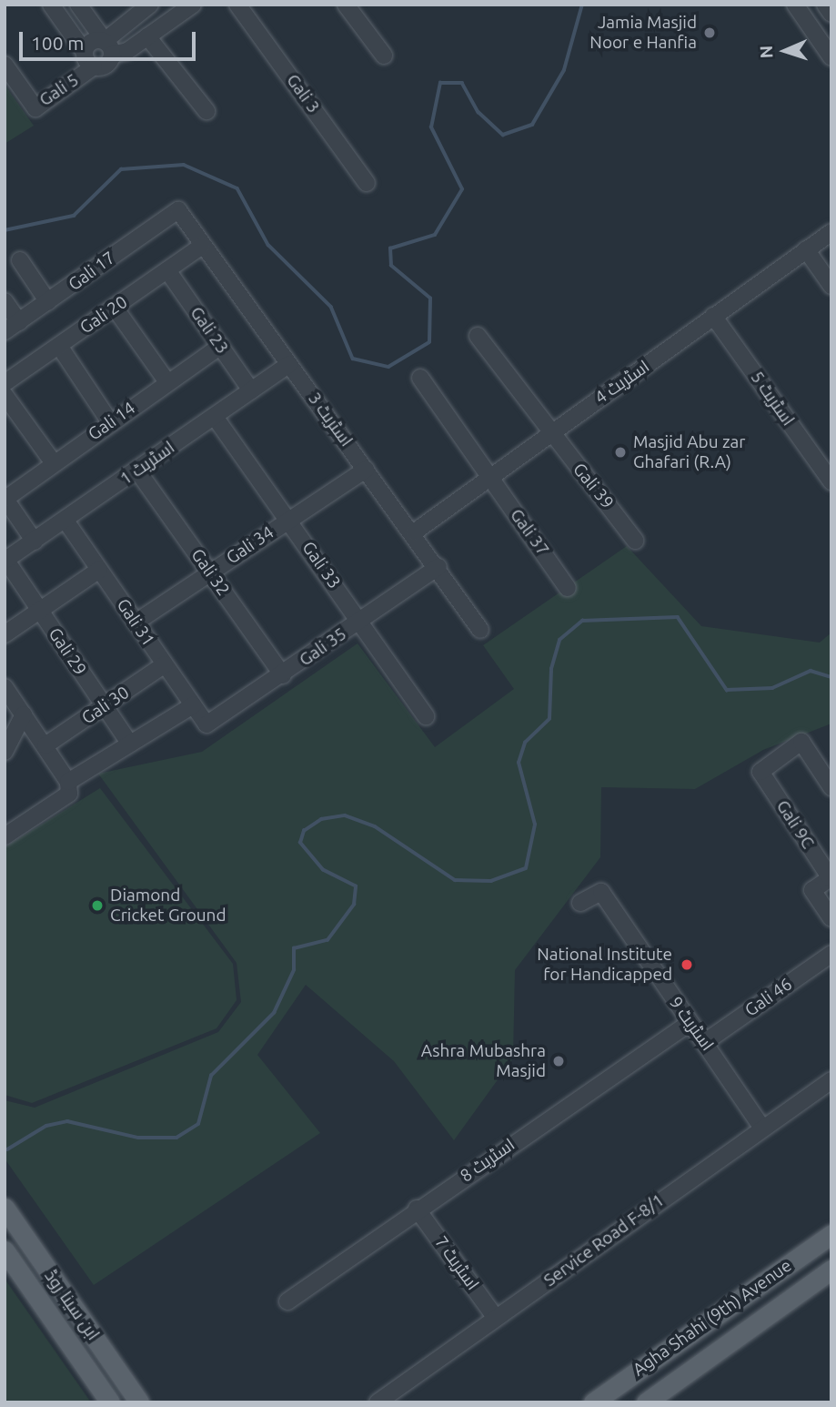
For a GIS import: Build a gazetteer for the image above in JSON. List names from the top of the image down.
{
  "streets": {
    "main road": ["ابن سینا روڈ", "Agha Shahi (9th) Avenue"],
    "street": [
      "Gali 5",
      "Gali 3",
      "Gali 17",
      "Gali 20",
      "Gali 23",
      "اسٹریٹ 4",
      "اسٹریٹ 5",
      "اسٹریٹ 3",
      "Gali 14",
      "اسٹریٹ 1",
      "Gali 39",
      "Gali 37",
      "Gali 34",
      "Gali 33",
      "Gali 32",
      "Gali 31",
      "Gali 35",
      "Gali 29",
      "Gali 30",
      "Gali 9C",
      "Gali 46",
      "اسٹریٹ 9",
      "اسٹریٹ 8",
      "Service Road F-8/1",
      "اسٹریٹ 7"
    ]
  },
  "crossings": [
    ["Gali 17", "اسٹریٹ 3"],
    ["Gali 20", "Gali 23"],
    ["Gali 20", "اسٹریٹ 3"],
    ["Gali 23", "Gali 14"],
    ["Gali 23", "اسٹریٹ 1"],
    ["اسٹریٹ 4", "اسٹریٹ 5"],
    ["اسٹریٹ 4", "اسٹریٹ 3"],
    ["اسٹریٹ 4", "Gali 39"],
    ["اسٹریٹ 4", "Gali 37"],
    ["اسٹریٹ 3", "اسٹریٹ 1"],
    ["اسٹریٹ 3", "Gali 34"],
    ["اسٹریٹ 3", "Gali 35"],
    ["اسٹریٹ 1", "Gali 33"],
    ["اسٹریٹ 1", "Gali 32"],
    ["اسٹریٹ 1", "Gali 31"],
    ["اسٹریٹ 1", "Gali 29"],
    ["Gali 34", "Gali 33"],
    ["Gali 34", "Gali 32"],
    ["Gali 34", "Gali 31"],
    ["Gali 33", "Gali 35"],
    ["Gali 32", "Gali 35"],
    ["Gali 31", "Gali 35"],
    ["Gali 31", "Gali 30"],
    ["Gali 29", "Gali 30"],
    ["Gali 46", "اسٹریٹ 9"],
    ["اسٹریٹ 9", "اسٹریٹ 8"],
    ["اسٹریٹ 9", "Service Road F-8/1"],
    ["اسٹریٹ 8", "اسٹریٹ 7"],
    ["Service Road F-8/1", "اسٹریٹ 7"]
  ],
  "places": [
    "Jamia Masjid Noor e Hanfia",
    "Masjid Abu zar Ghafari (R.A)",
    "Diamond Cricket Ground",
    "National Institute for Handicapped",
    "Ashra Mubashra Masjid"
  ],
  "scale_bar": "100 m",
  "north": "left"
}
